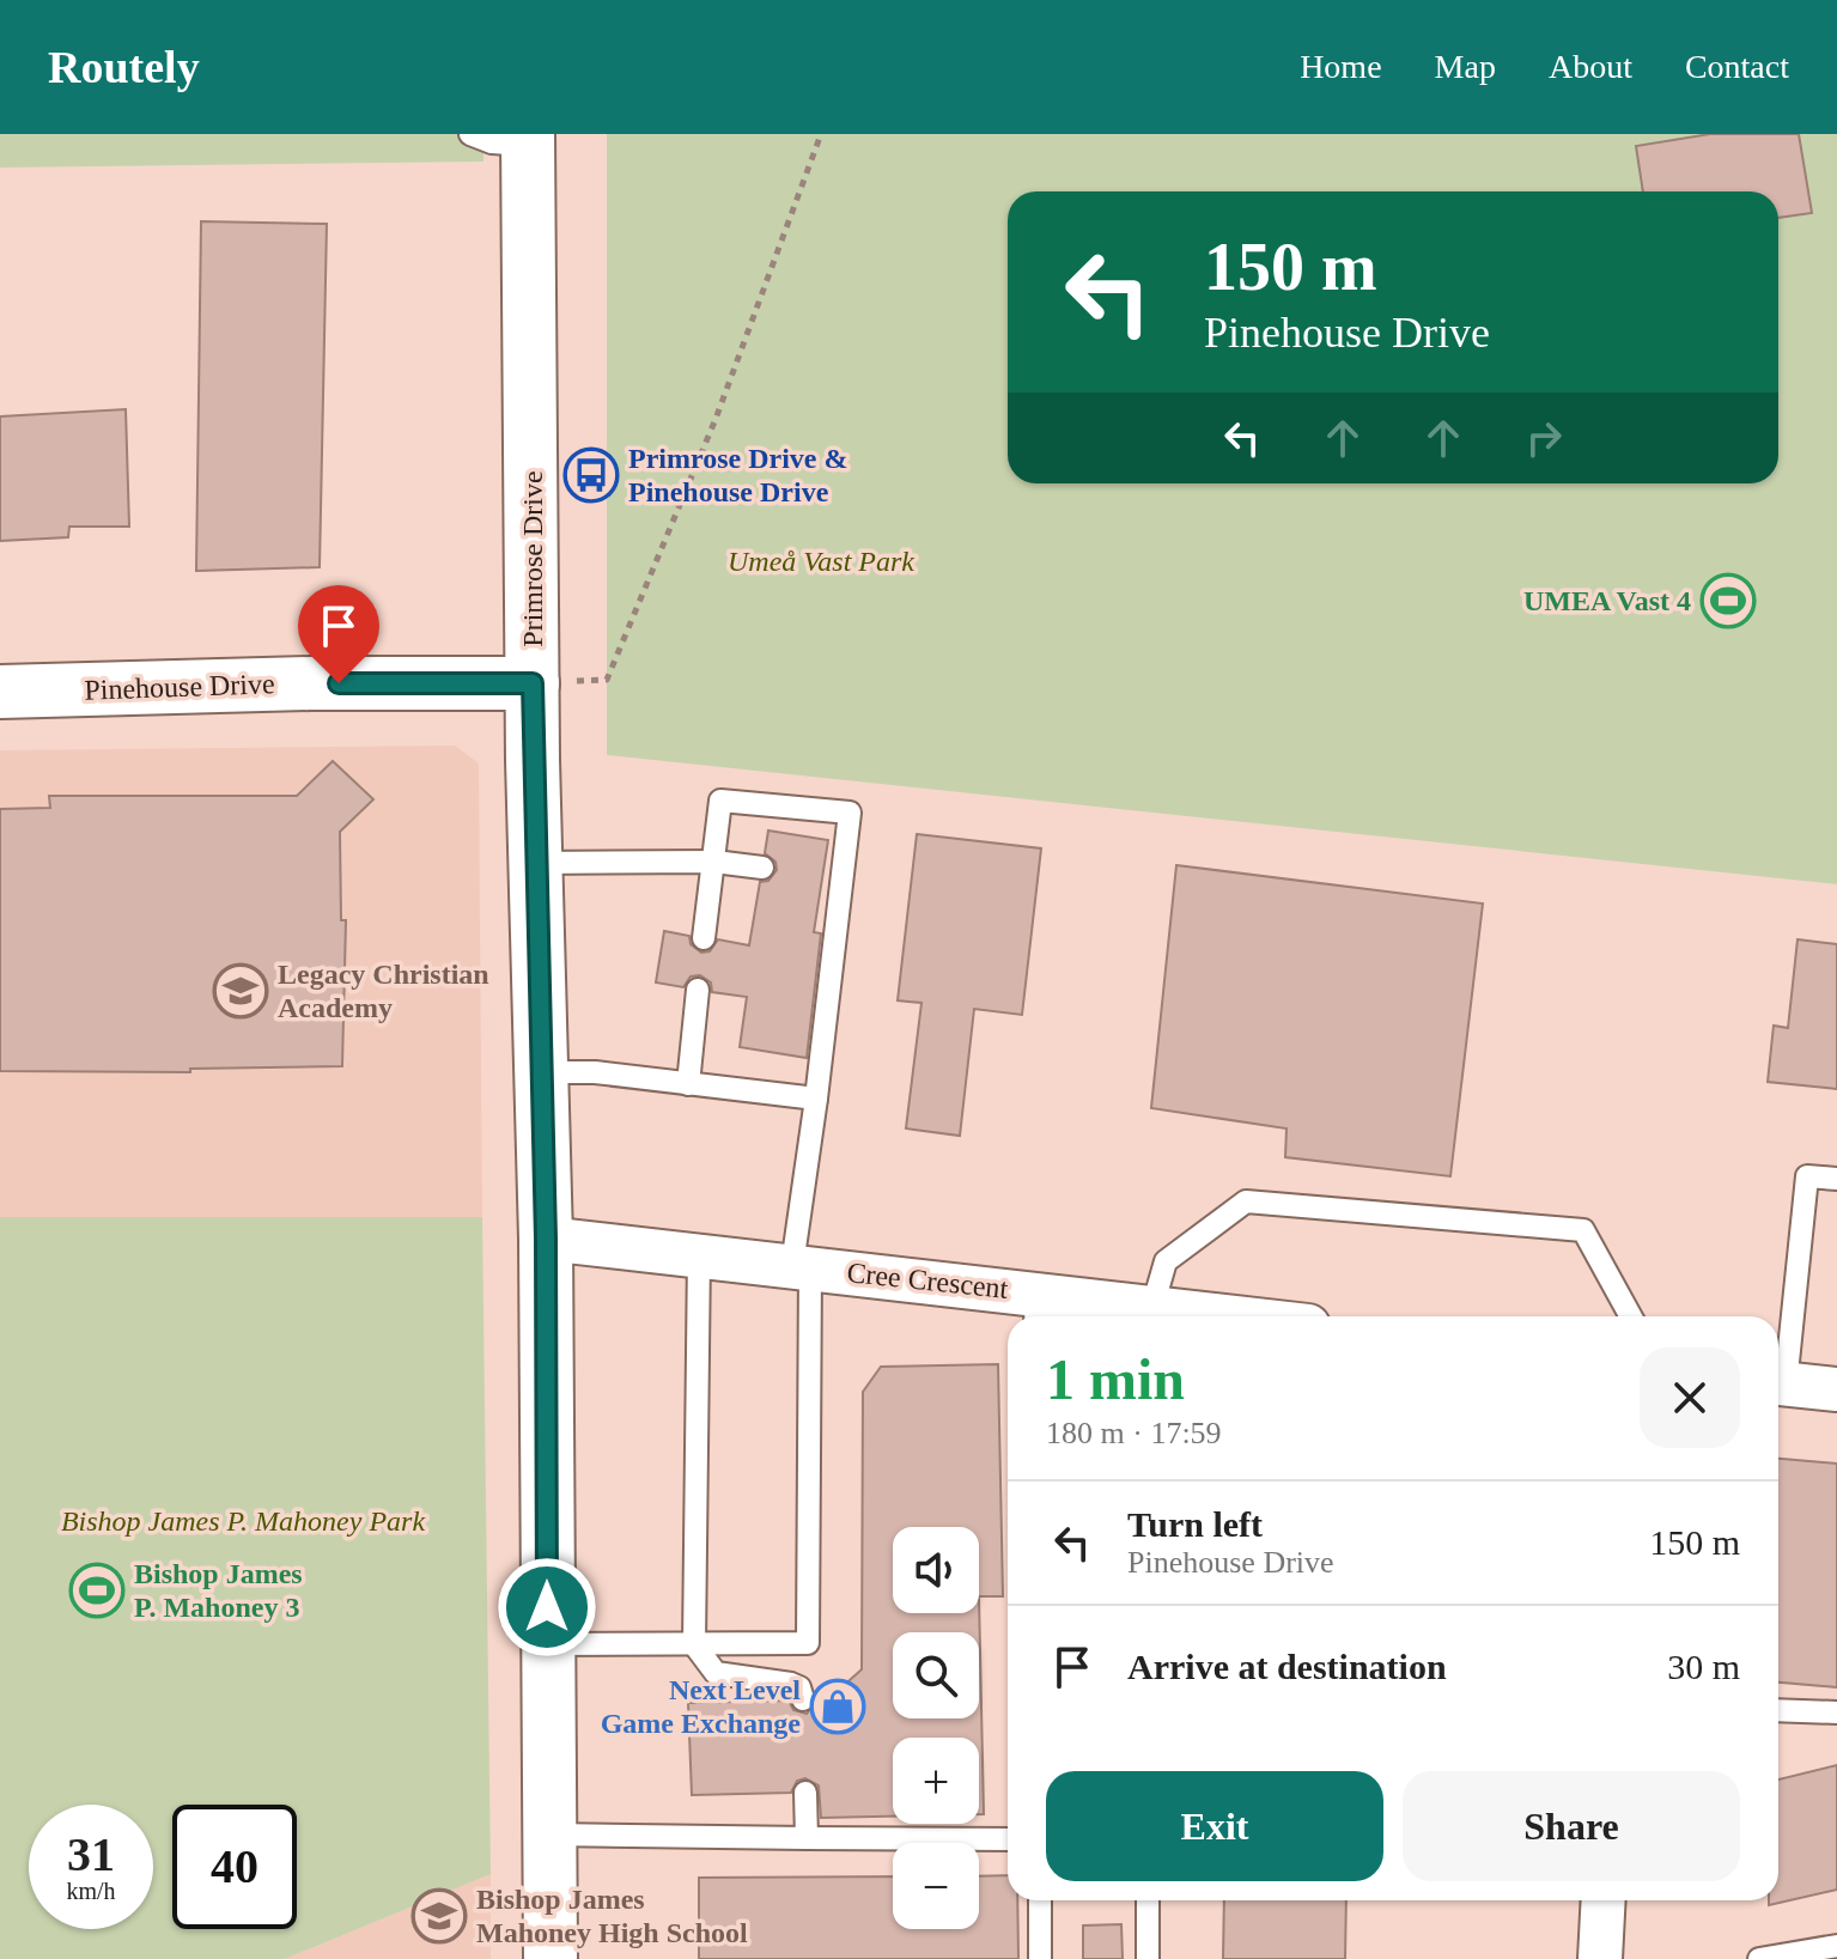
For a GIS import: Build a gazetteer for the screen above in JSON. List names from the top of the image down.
{
  "streets": {
    "street": ["Primrose Drive", "Pinehouse Drive", "Cree Crescent"]
  },
  "crossings": [
    ["Primrose Drive", "Pinehouse Drive"],
    ["Primrose Drive", "Cree Crescent"]
  ],
  "parks": ["Umeå Vast Park", "Bishop James P. Mahoney Park"],
  "places": {
    "bus stop": ["Primrose Drive & Pinehouse Drive"],
    "sports": ["UMEA Vast 4", "Bishop James P. Mahoney 3"],
    "school or university": ["Legacy Christian Academy", "Bishop James Mahoney High School"],
    "shop": ["Next Level Game Exchange"]
  },
  "page": {
    "header": "Routely",
    "nav": [
      "Home",
      "Map",
      "About",
      "Contact"
    ],
    "turn": ["150 m", "Pinehouse Drive"],
    "heading": ["1 min", "180 m · 17:59"],
    "list": [
      {
        "name": "Turn left",
        "note": "Pinehouse Drive",
        "value": "150 m"
      },
      {
        "name": "Arrive at destination",
        "value": "30 m"
      }
    ],
    "map_buttons": ["+", "−"],
    "buttons": ["Exit", "Share"],
    "speed": "31 km/h",
    "limit": "40"
  }
}
